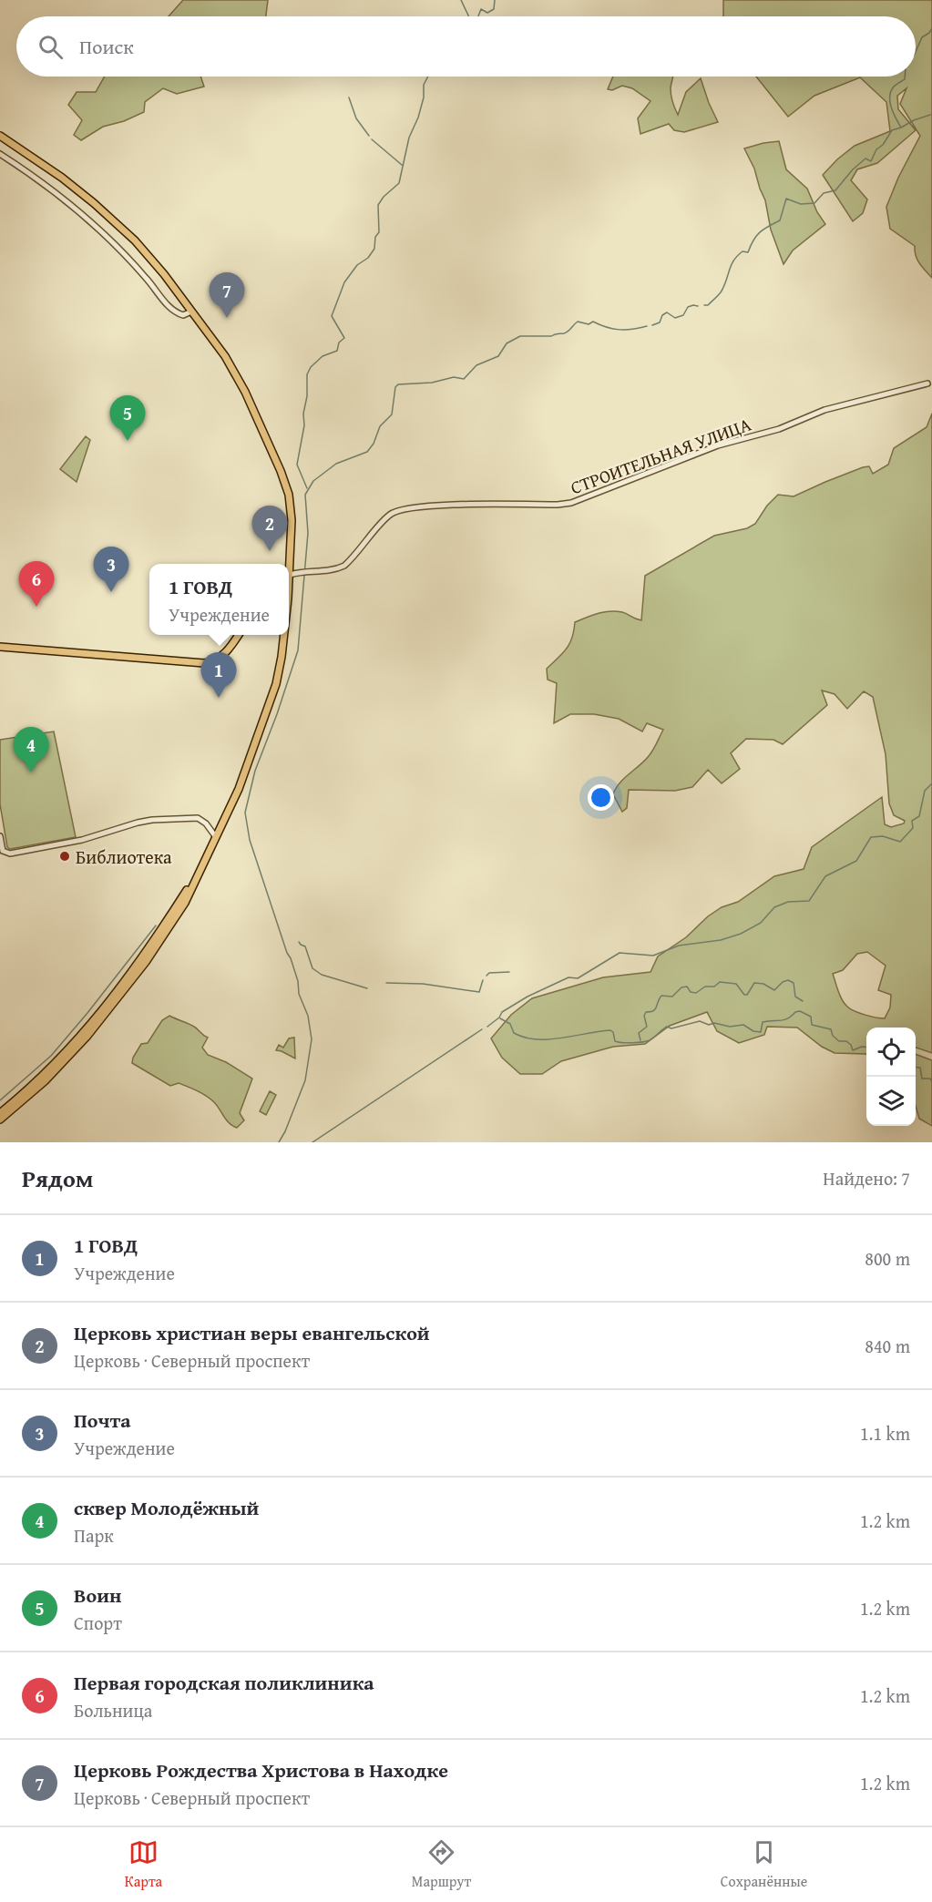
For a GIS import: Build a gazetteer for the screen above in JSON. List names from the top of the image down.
{
  "streets": {
    "street": ["СТРОИТЕЛЬНАЯ УЛИЦА"]
  },
  "places": ["Библиотека"],
  "page": {
    "search": "Поиск",
    "pins": [
      "7",
      "5",
      "2",
      "3",
      "6",
      "1",
      "4"
    ],
    "popup": ["1 ГОВД", "Учреждение"],
    "heading": ["Рядом", "Найдено: 7"],
    "list": [
      {
        "mark": "1",
        "name": "1 ГОВД",
        "note": "Учреждение",
        "value": "800 m"
      },
      {
        "mark": "2",
        "name": "Церковь христиан веры евангельской",
        "note": "Церковь · Северный проспект",
        "value": "840 m"
      },
      {
        "mark": "3",
        "name": "Почта",
        "note": "Учреждение",
        "value": "1.1 km"
      },
      {
        "mark": "4",
        "name": "сквер Молодёжный",
        "note": "Парк",
        "value": "1.2 km"
      },
      {
        "mark": "5",
        "name": "Воин",
        "note": "Спорт",
        "value": "1.2 km"
      },
      {
        "mark": "6",
        "name": "Первая городская поликлиника",
        "note": "Больница",
        "value": "1.2 km"
      },
      {
        "mark": "7",
        "name": "Церковь Рождества Христова в Находке",
        "note": "Церковь · Северный проспект",
        "value": "1.2 km"
      }
    ],
    "nav": ["Карта", "Маршрут", "Сохранённые"]
  }
}
